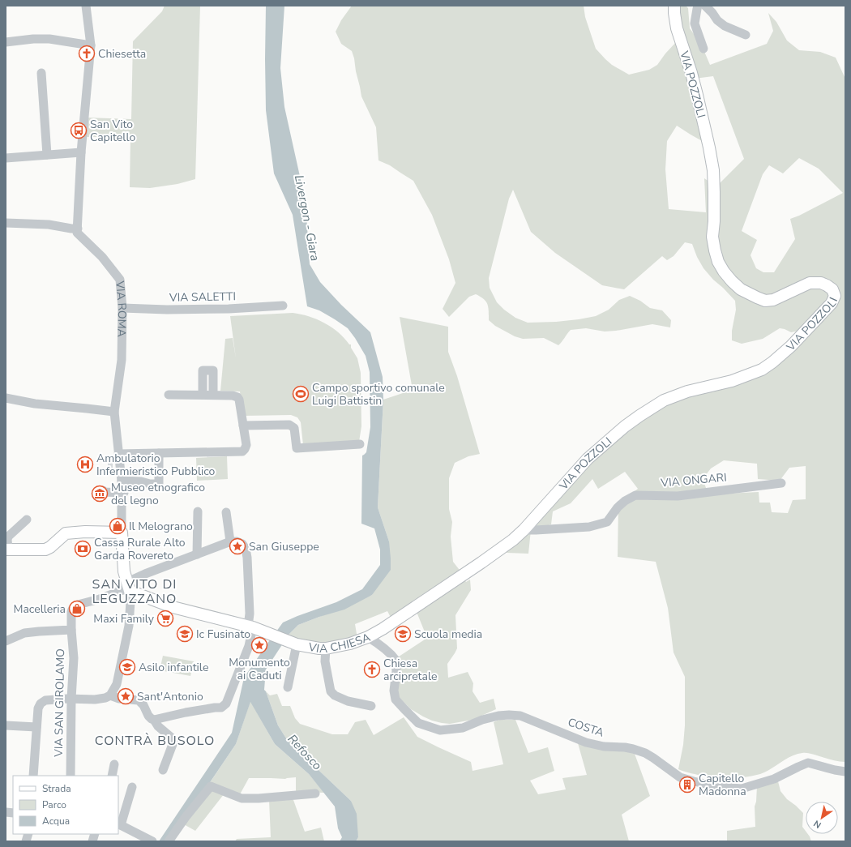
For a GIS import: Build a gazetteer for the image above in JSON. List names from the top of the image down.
{
  "streets": {
    "main road": ["VIA POZZOLI", "VIA ROMA", "VIA CHIESA"],
    "street": [
      "VIA SALETTI",
      "VIA ONGARI",
      "VIA SAN GIROLAMO",
      "COSTA"
    ]
  },
  "crossings": [
    ["VIA POZZOLI", "VIA ONGARI"],
    ["VIA POZZOLI", "VIA CHIESA"],
    ["VIA SALETTI", "VIA ROMA"],
    ["VIA ROMA", "VIA CHIESA"],
    ["VIA ROMA", "VIA SAN GIROLAMO"],
    ["VIA ONGARI", "VIA CHIESA"],
    ["VIA CHIESA", "VIA SAN GIROLAMO"],
    ["VIA CHIESA", "COSTA"]
  ],
  "districts": ["SAN VITO DI LEGUZZANO", "CONTRÀ BUSOLO"],
  "water": ["Livergon - Giara", "Refosco"],
  "places": {
    "church": ["Chiesetta", "Chiesa arcipretale"],
    "bus stop": ["San Vito Capitello"],
    "sports": ["Campo sportivo comunale Luigi Battistin"],
    "hospital": ["Ambulatorio Infermieristico Pubblico"],
    "museum": ["Museo etnografico del legno"],
    "shop": ["Il Melograno", "Macelleria"],
    "place": ["San Giuseppe", "Monumento ai Caduti", "Sant'Antonio"],
    "bank": ["Cassa Rurale Alto Garda Rovereto"],
    "supermarket": ["Maxi Family"],
    "school or university": ["Ic Fusinato", "Scuola media", "Asilo infantile"],
    "building": ["Capitello Madonna"]
  },
  "legend": ["Strada", "Parco", "Acqua"],
  "north": "bottom left"
}
